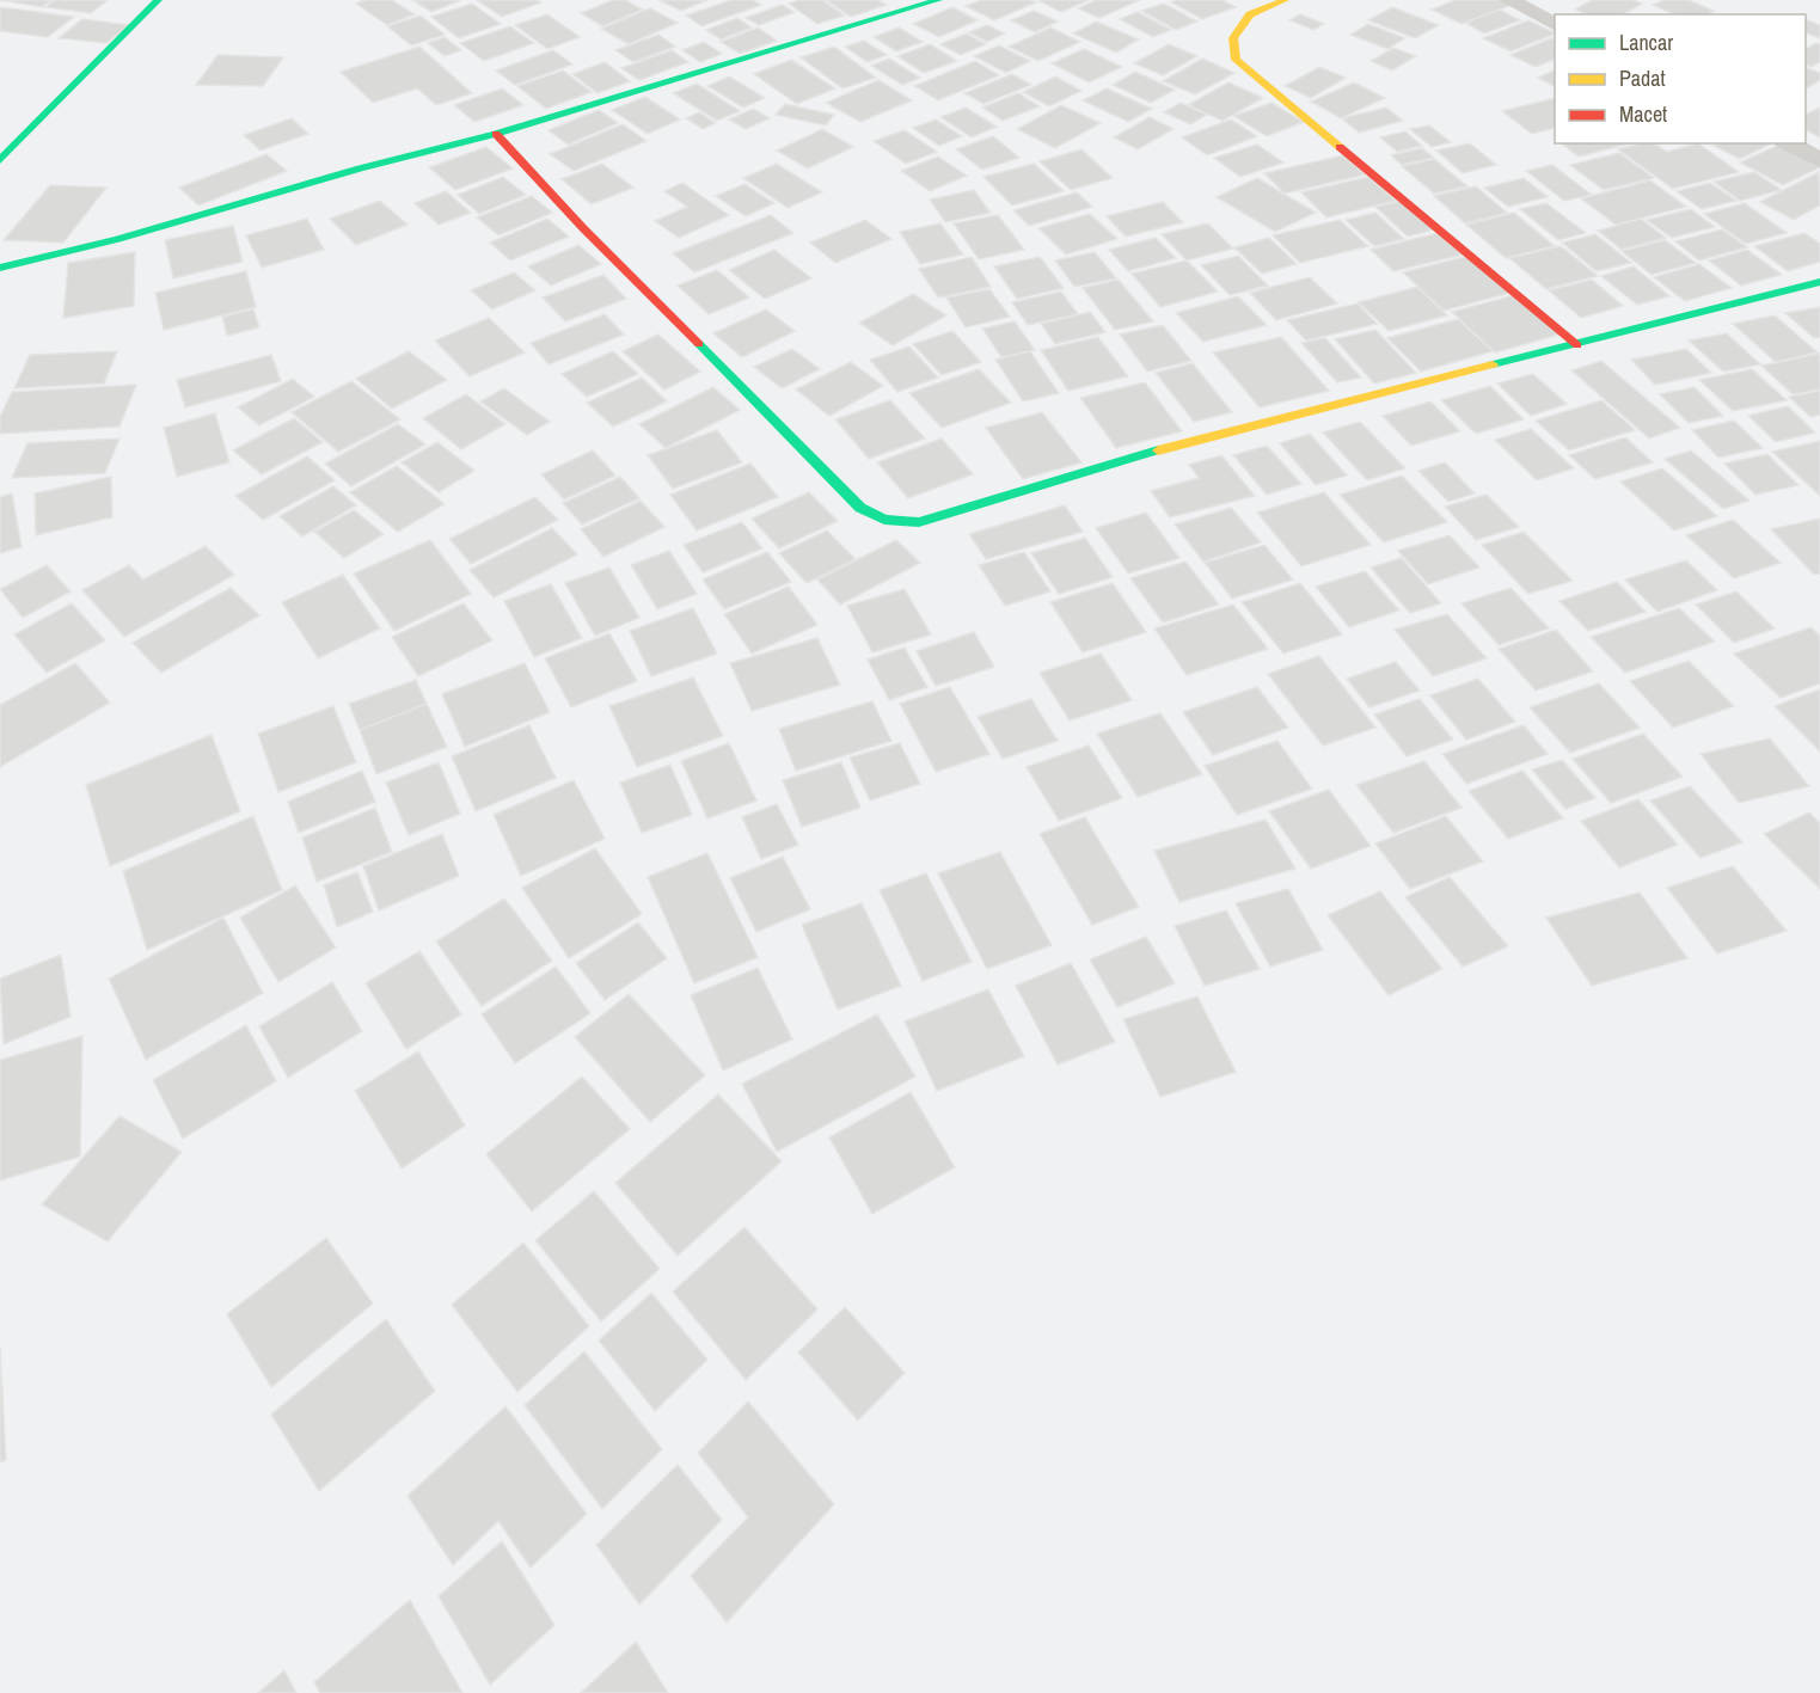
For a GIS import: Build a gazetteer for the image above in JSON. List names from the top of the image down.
{
  "legend": ["Lancar", "Padat", "Macet"]
}
